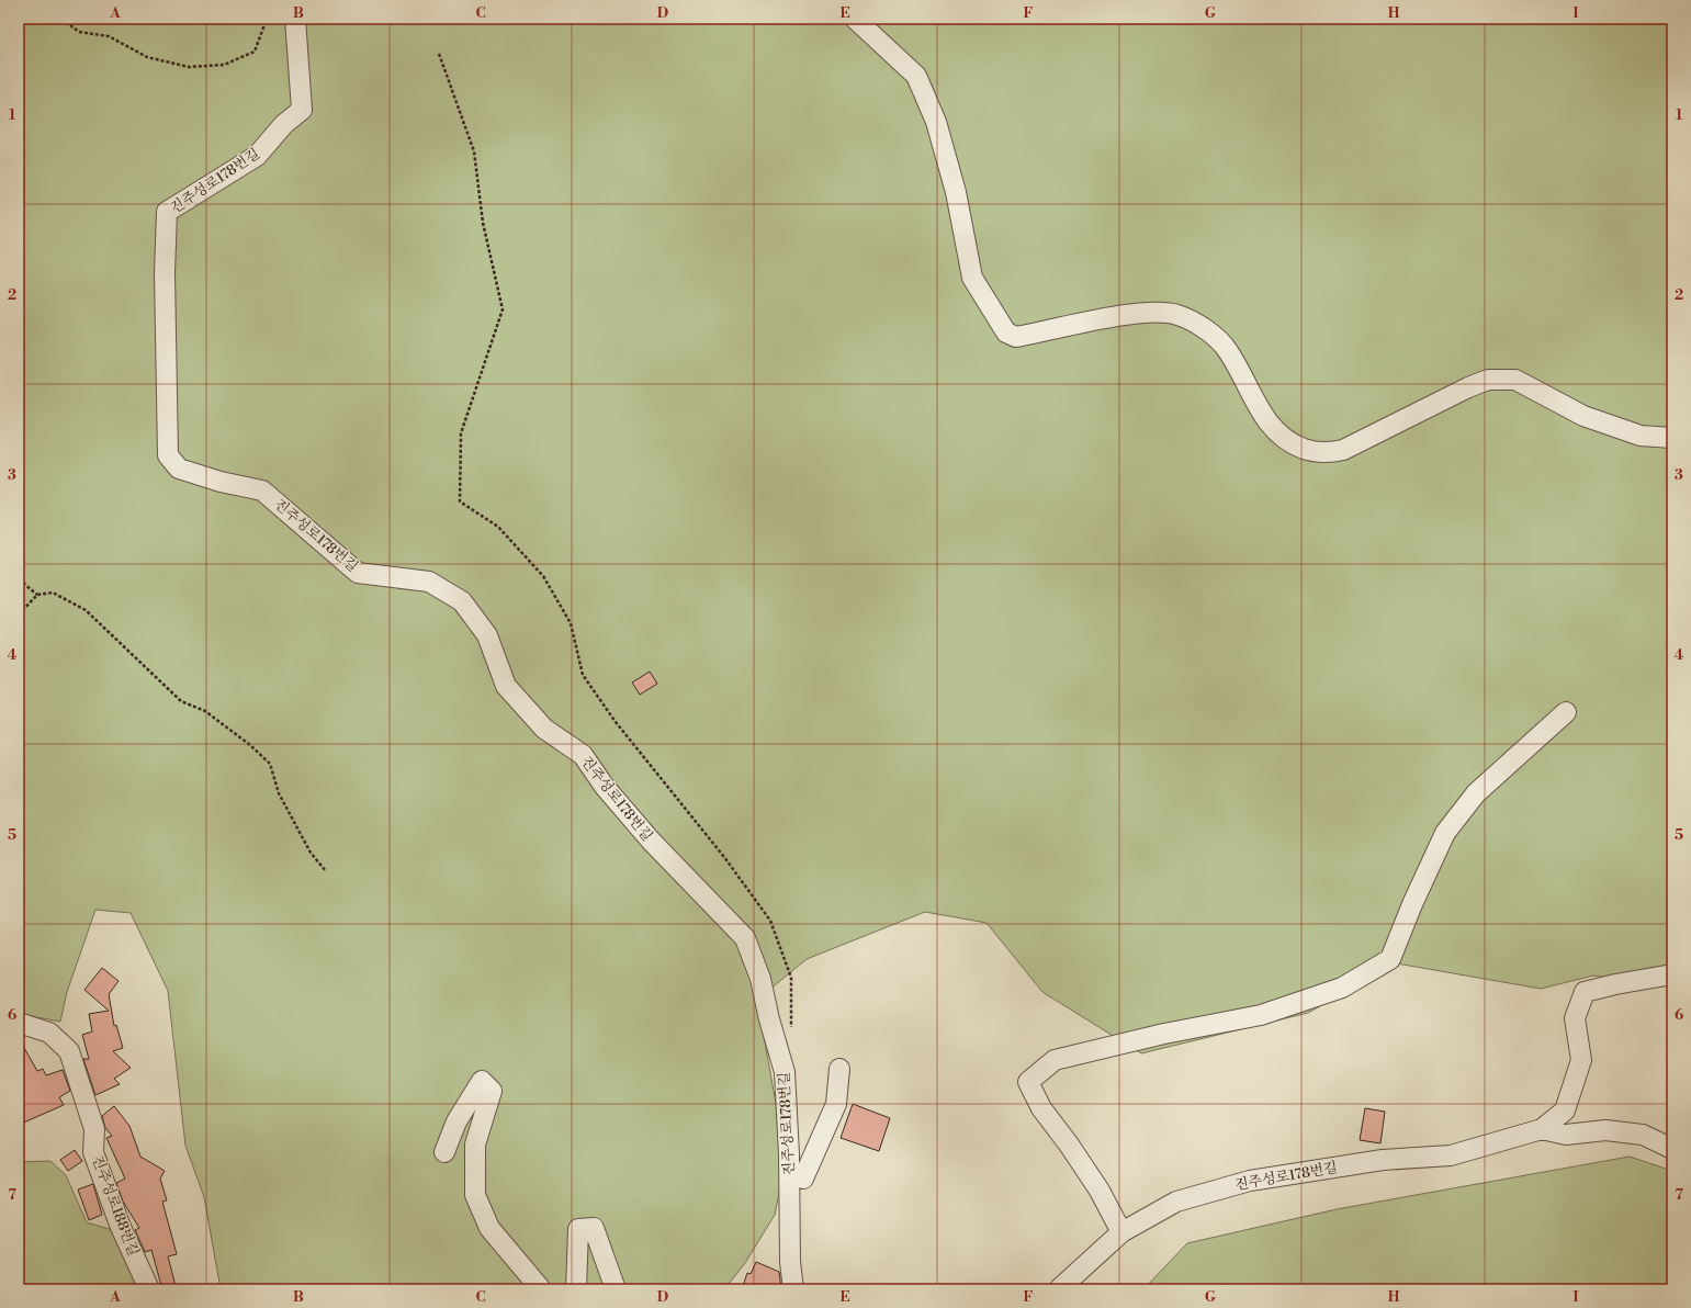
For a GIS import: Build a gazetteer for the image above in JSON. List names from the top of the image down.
{
  "streets": {
    "street": ["진주성로178번길", "진주성로188번길"]
  },
  "grid": {
    "columns": [
      "A",
      "B",
      "C",
      "D",
      "E",
      "F",
      "G",
      "H",
      "I"
    ],
    "rows": [
      "1",
      "2",
      "3",
      "4",
      "5",
      "6",
      "7"
    ]
  }
}
